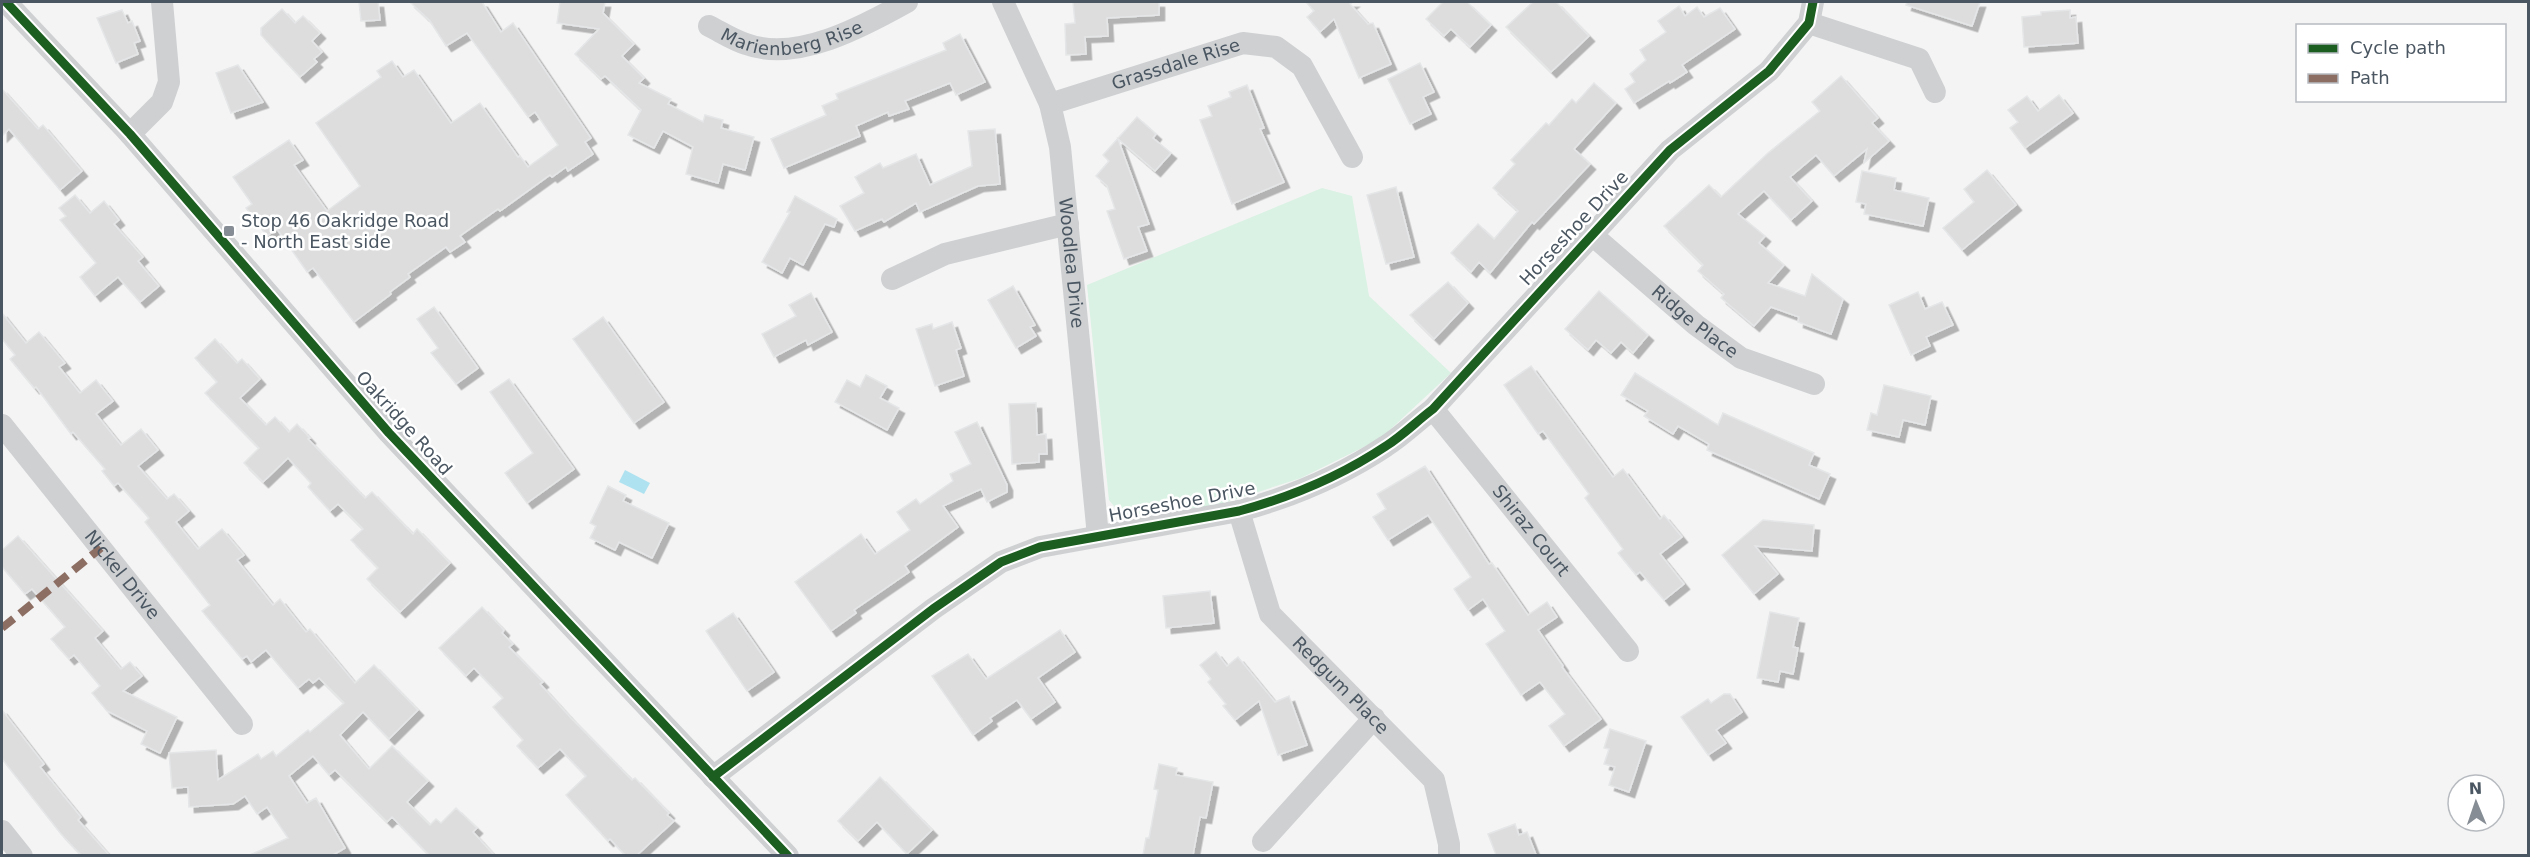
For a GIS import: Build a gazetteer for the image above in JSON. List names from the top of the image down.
{
  "streets": {
    "street": [
      "Marienberg Rise",
      "Grassdale Rise",
      "Horseshoe Drive",
      "Woodlea Drive",
      "Ridge Place",
      "Oakridge Road",
      "Shiraz Court",
      "Nickel Drive",
      "Redgum Place"
    ]
  },
  "crossings": [
    ["Grassdale Rise", "Woodlea Drive"],
    ["Horseshoe Drive", "Woodlea Drive"],
    ["Horseshoe Drive", "Ridge Place"],
    ["Horseshoe Drive", "Oakridge Road"],
    ["Horseshoe Drive", "Shiraz Court"],
    ["Horseshoe Drive", "Redgum Place"]
  ],
  "places": {
    "transit": ["Stop 46 Oakridge Road - North East side"]
  },
  "legend": ["Cycle path", "Path"],
  "north": "top"
}
